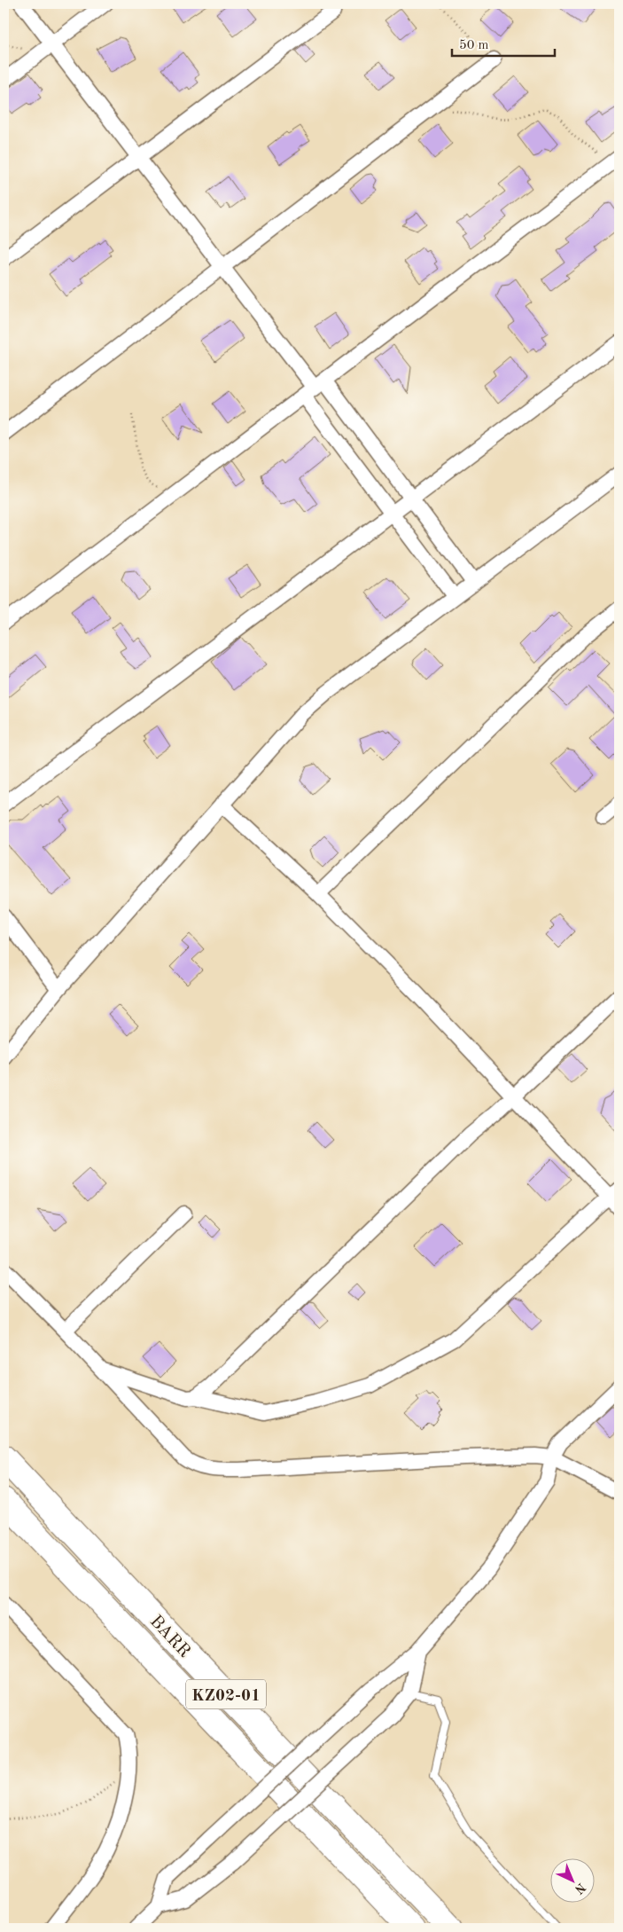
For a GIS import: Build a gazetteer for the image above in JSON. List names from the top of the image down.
{
  "streets": {
    "highway": ["BARR", "KZ02-01"]
  },
  "scale_bar": "50 m",
  "north": "bottom right"
}
